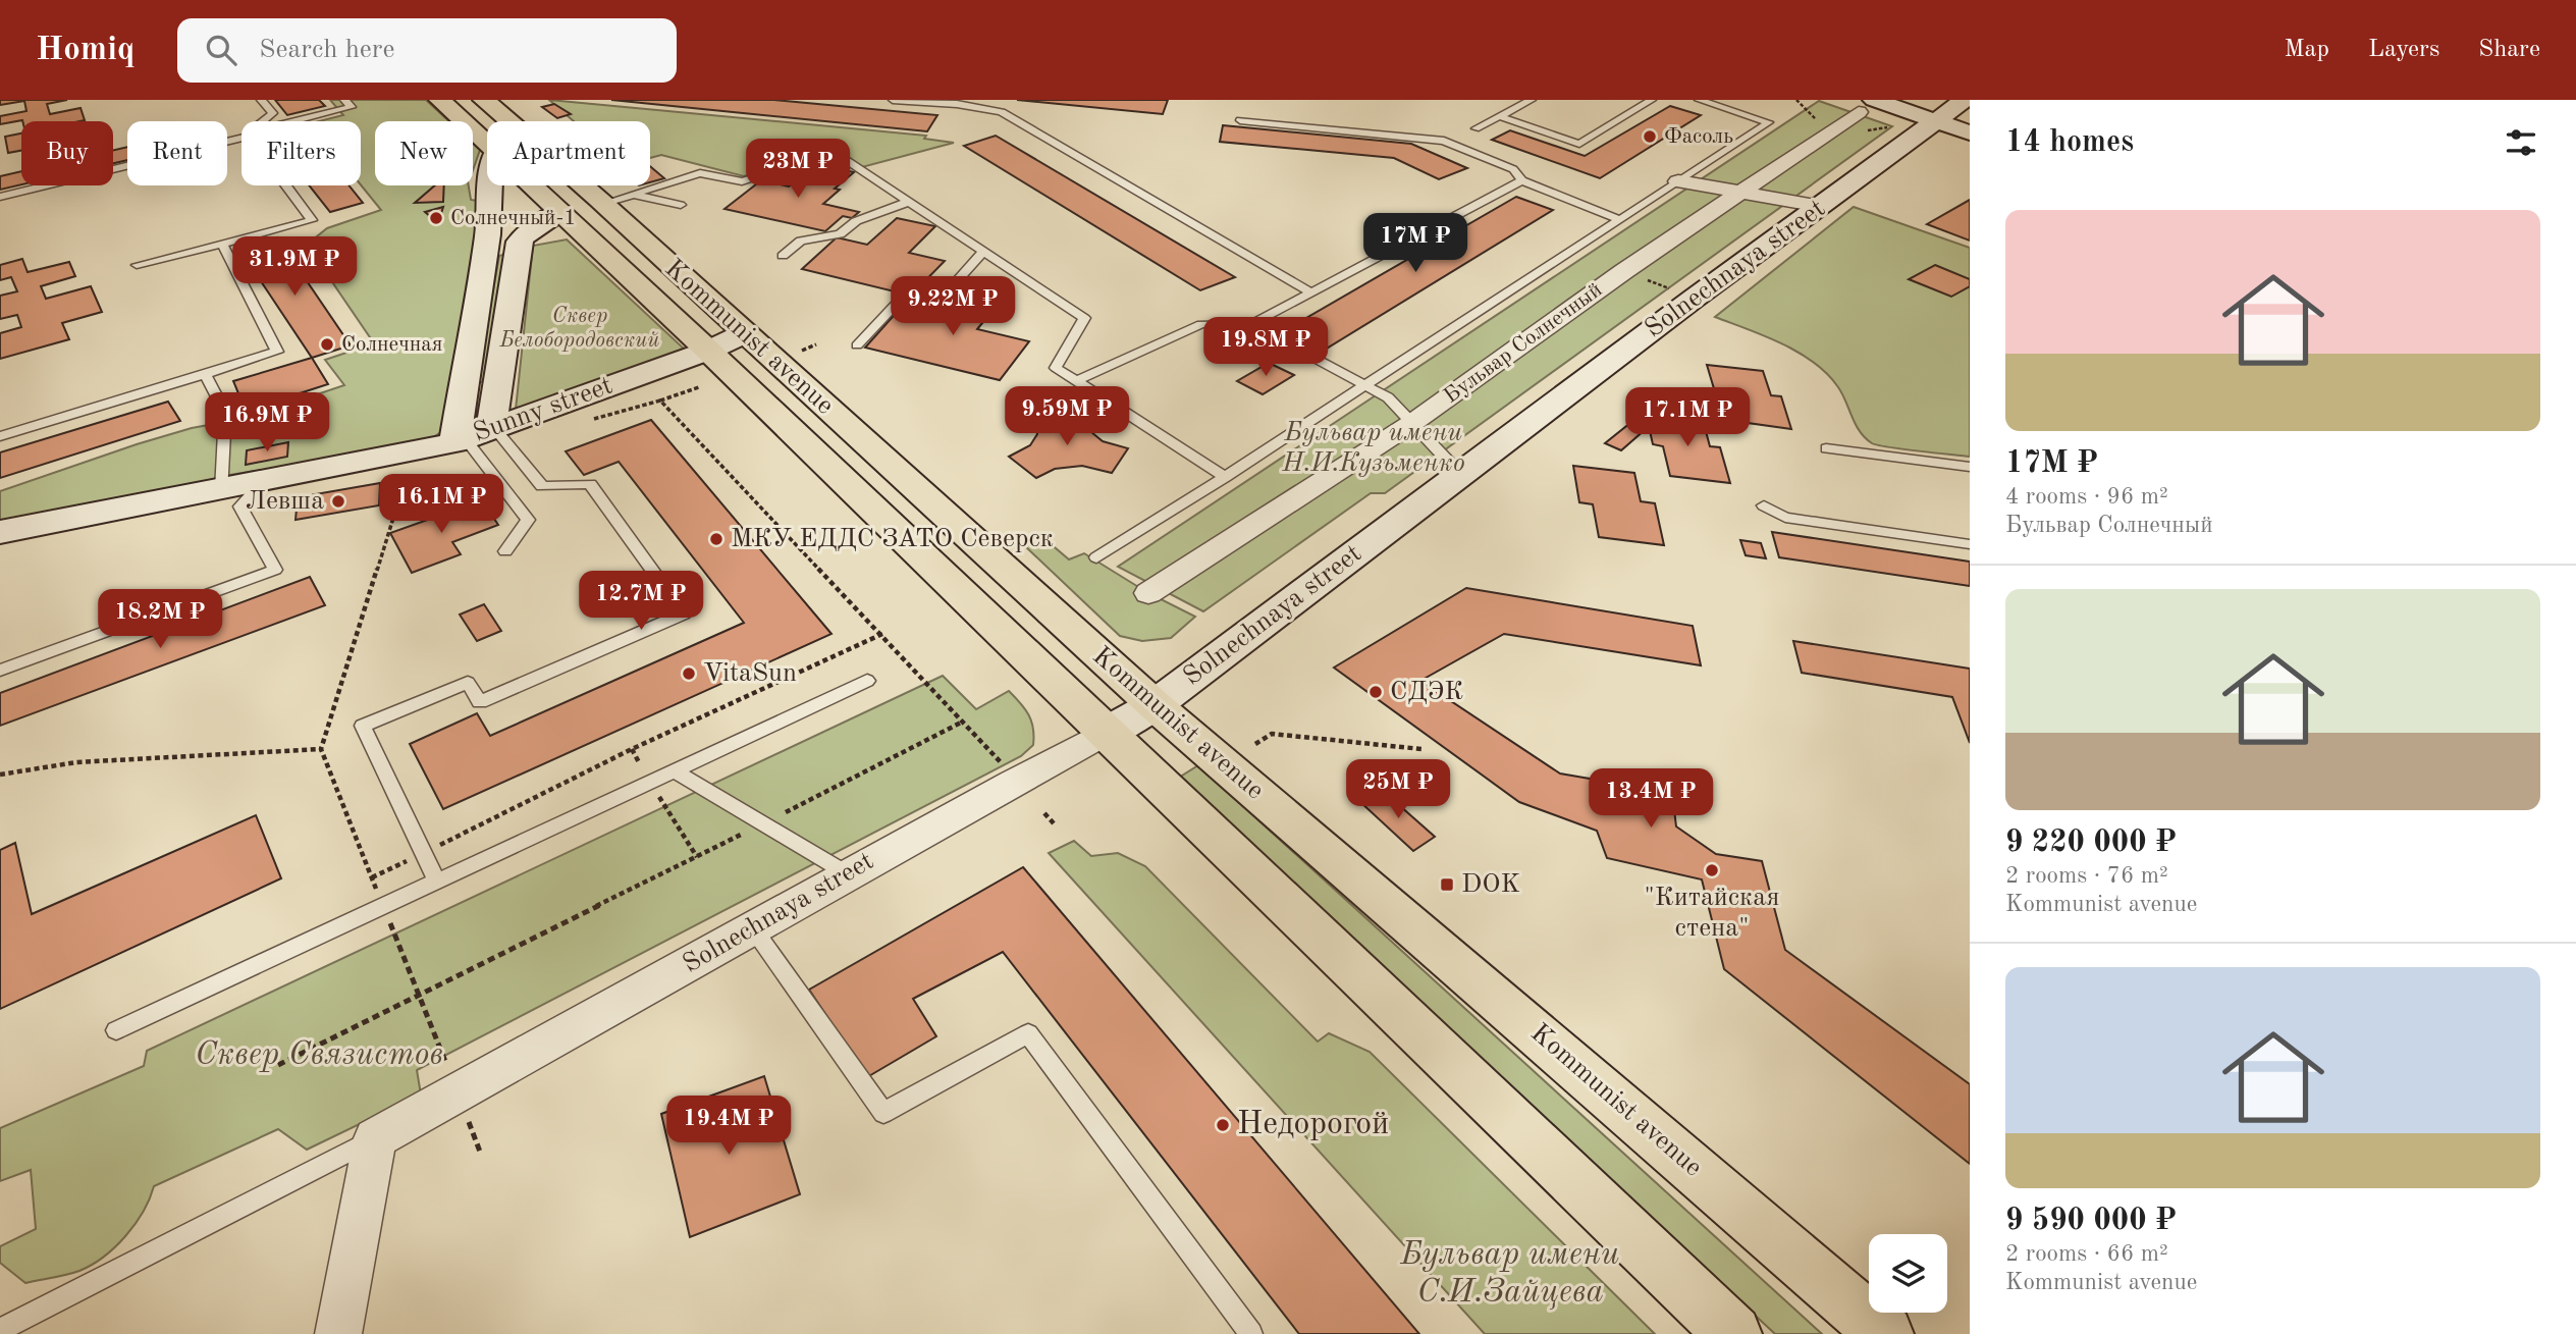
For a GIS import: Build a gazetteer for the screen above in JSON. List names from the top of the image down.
{
  "streets": {
    "main road": ["Kommunist avenue"],
    "street": ["Solnechnaya street", "Бульвар Солнечный", "Sunny street"]
  },
  "crossings": [
    ["Solnechnaya street", "Kommunist avenue"],
    ["Kommunist avenue", "Sunny street"]
  ],
  "parks": [
    "Сквер Белобородовский",
    "Бульвар имени Н.И.Кузьменко",
    "Сквер Связистов",
    "Бульвар имени С.И.Зайцева"
  ],
  "places": {
    "other": [
      "Фасоль",
      "Солнечный-1",
      "Солнечная",
      "Левша",
      "МКУ ЕДДС ЗАТО Северск",
      "VitaSun",
      "СДЭК",
      "\"Китайская стена\"",
      "Недорогой"
    ],
    "transit": ["DOK"]
  },
  "page": {
    "header": "Homiq",
    "search": "Search here",
    "nav": ["Map", "Layers", "Share"],
    "heading": "14 homes",
    "chip": [
      "Buy",
      "Rent",
      "Filters",
      "New",
      "Apartment"
    ],
    "price": [
      "23M ₽",
      "17M ₽",
      "31.9M ₽",
      "9.22M ₽",
      "19.8M ₽",
      "9.59M ₽",
      "17.1M ₽",
      "16.9M ₽",
      "16.1M ₽",
      "12.7M ₽",
      "18.2M ₽",
      "25M ₽",
      "13.4M ₽",
      "19.4M ₽"
    ],
    "list": [
      {
        "name": "17M ₽",
        "note": "4 rooms · 96 m² · Бульвар Солнечный"
      },
      {
        "name": "9 220 000 ₽",
        "note": "2 rooms · 76 m² · Kommunist avenue"
      },
      {
        "name": "9 590 000 ₽",
        "note": "2 rooms · 66 m² · Kommunist avenue"
      }
    ]
  }
}
